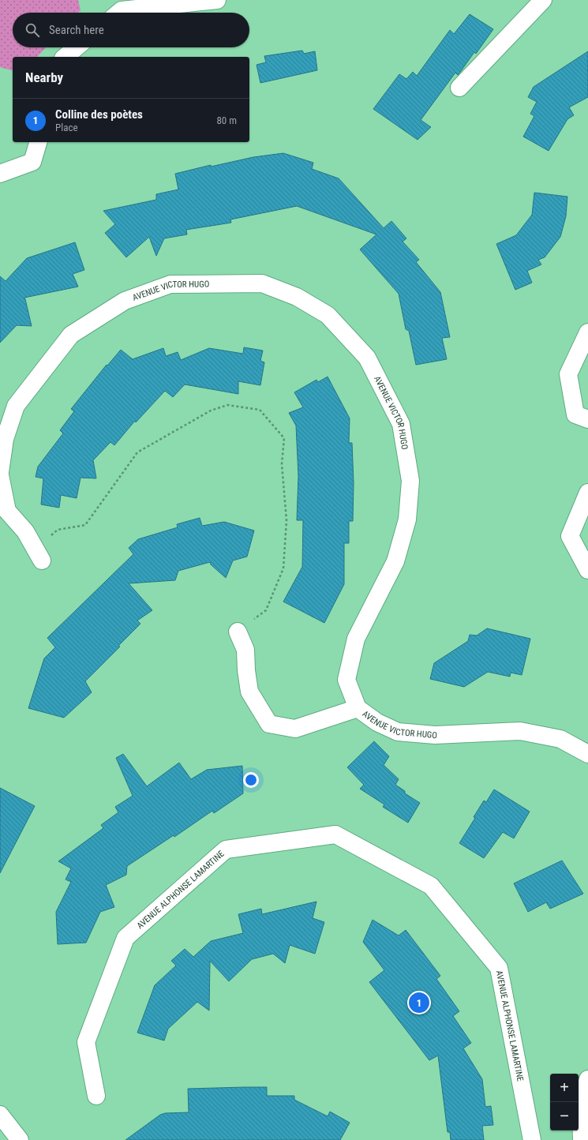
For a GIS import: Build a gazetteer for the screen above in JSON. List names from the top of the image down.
{
  "streets": {
    "street": ["AVENUE VICTOR HUGO", "AVENUE ALPHONSE LAMARTINE"]
  },
  "page": {
    "search": "Search here",
    "heading": "Nearby",
    "list": [
      {
        "mark": "1",
        "name": "Colline des poètes",
        "note": "Place",
        "value": "80 m"
      }
    ],
    "pins": "1",
    "map_buttons": ["+", "−"]
  }
}
